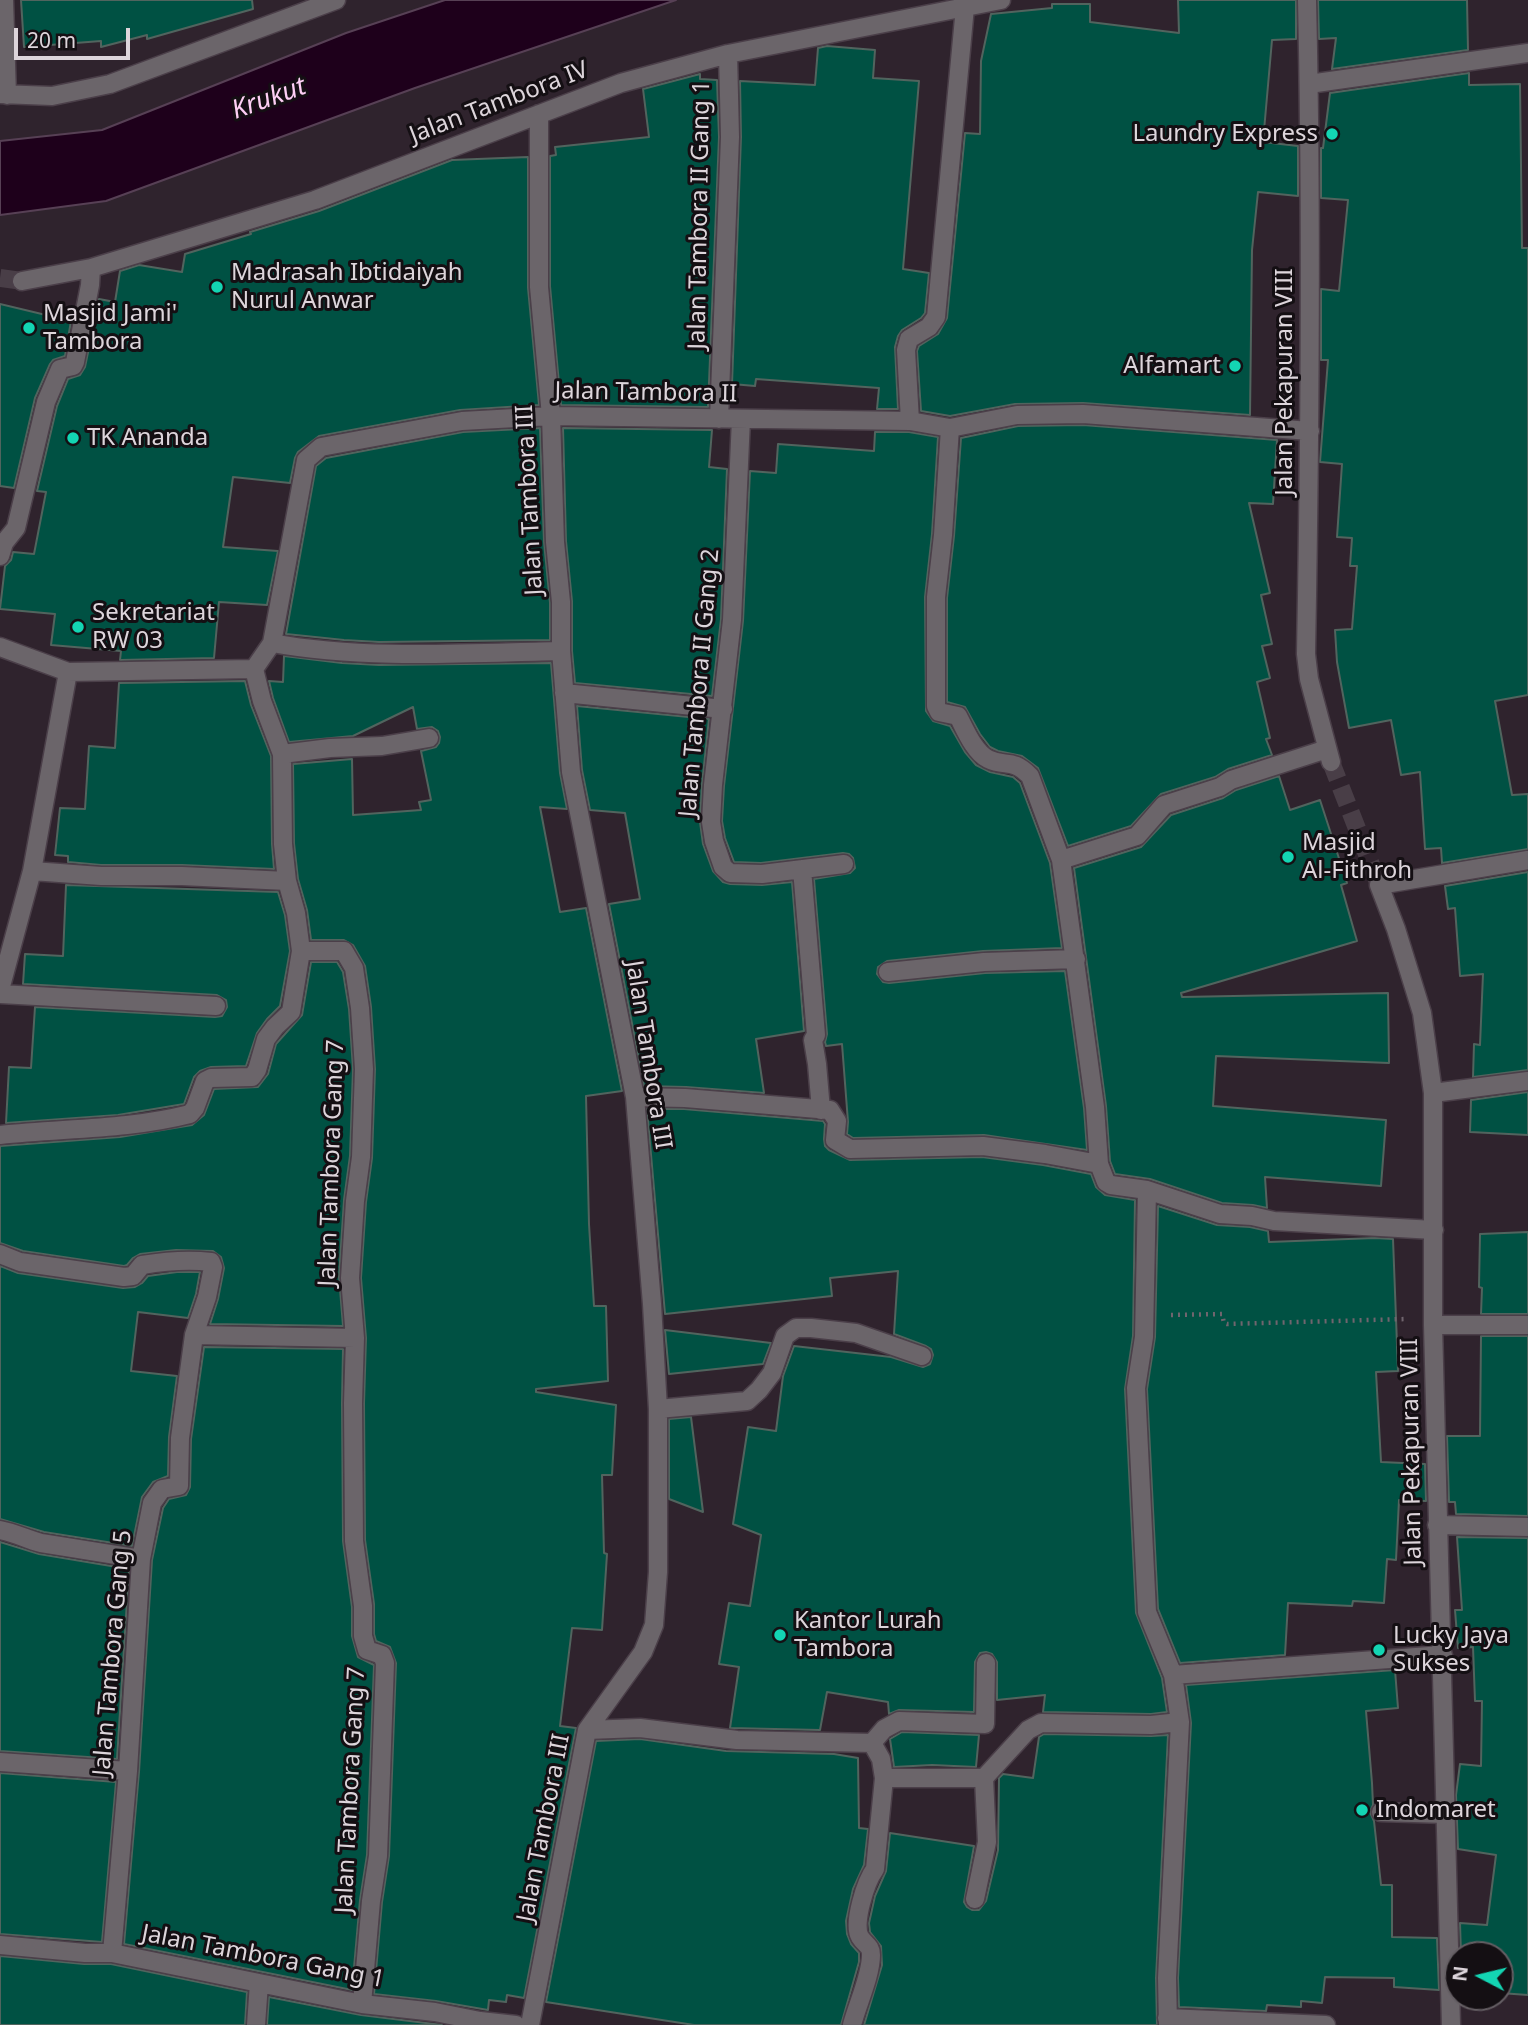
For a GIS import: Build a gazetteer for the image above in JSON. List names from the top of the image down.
{
  "streets": {
    "street": [
      "Jalan Tambora IV",
      "Jalan Tambora II Gang 1",
      "Jalan Pekapuran VIII",
      "Jalan Tambora II",
      "Jalan Tambora III",
      "Jalan Tambora II Gang 2",
      "Jalan Tambora Gang 7",
      "Jalan Tambora Gang 5",
      "Jalan Tambora Gang 1"
    ]
  },
  "crossings": [
    ["Jalan Tambora IV", "Jalan Tambora II Gang 1"],
    ["Jalan Tambora IV", "Jalan Tambora III"],
    ["Jalan Tambora II Gang 1", "Jalan Tambora II"],
    ["Jalan Pekapuran VIII", "Jalan Tambora II"],
    ["Jalan Tambora II", "Jalan Tambora III"],
    ["Jalan Tambora II", "Jalan Tambora II Gang 2"],
    ["Jalan Tambora Gang 7", "Jalan Tambora Gang 1"],
    ["Jalan Tambora Gang 5", "Jalan Tambora Gang 1"]
  ],
  "water": ["Krukut"],
  "places": [
    "Laundry Express",
    "Madrasah Ibtidaiyah Nurul Anwar",
    "Masjid Jami' Tambora",
    "Alfamart",
    "TK Ananda",
    "Sekretariat RW 03",
    "Masjid Al-Fithroh",
    "Kantor Lurah Tambora",
    "Lucky Jaya Sukses",
    "Indomaret"
  ],
  "scale_bar": "20 m",
  "north": "left"
}
